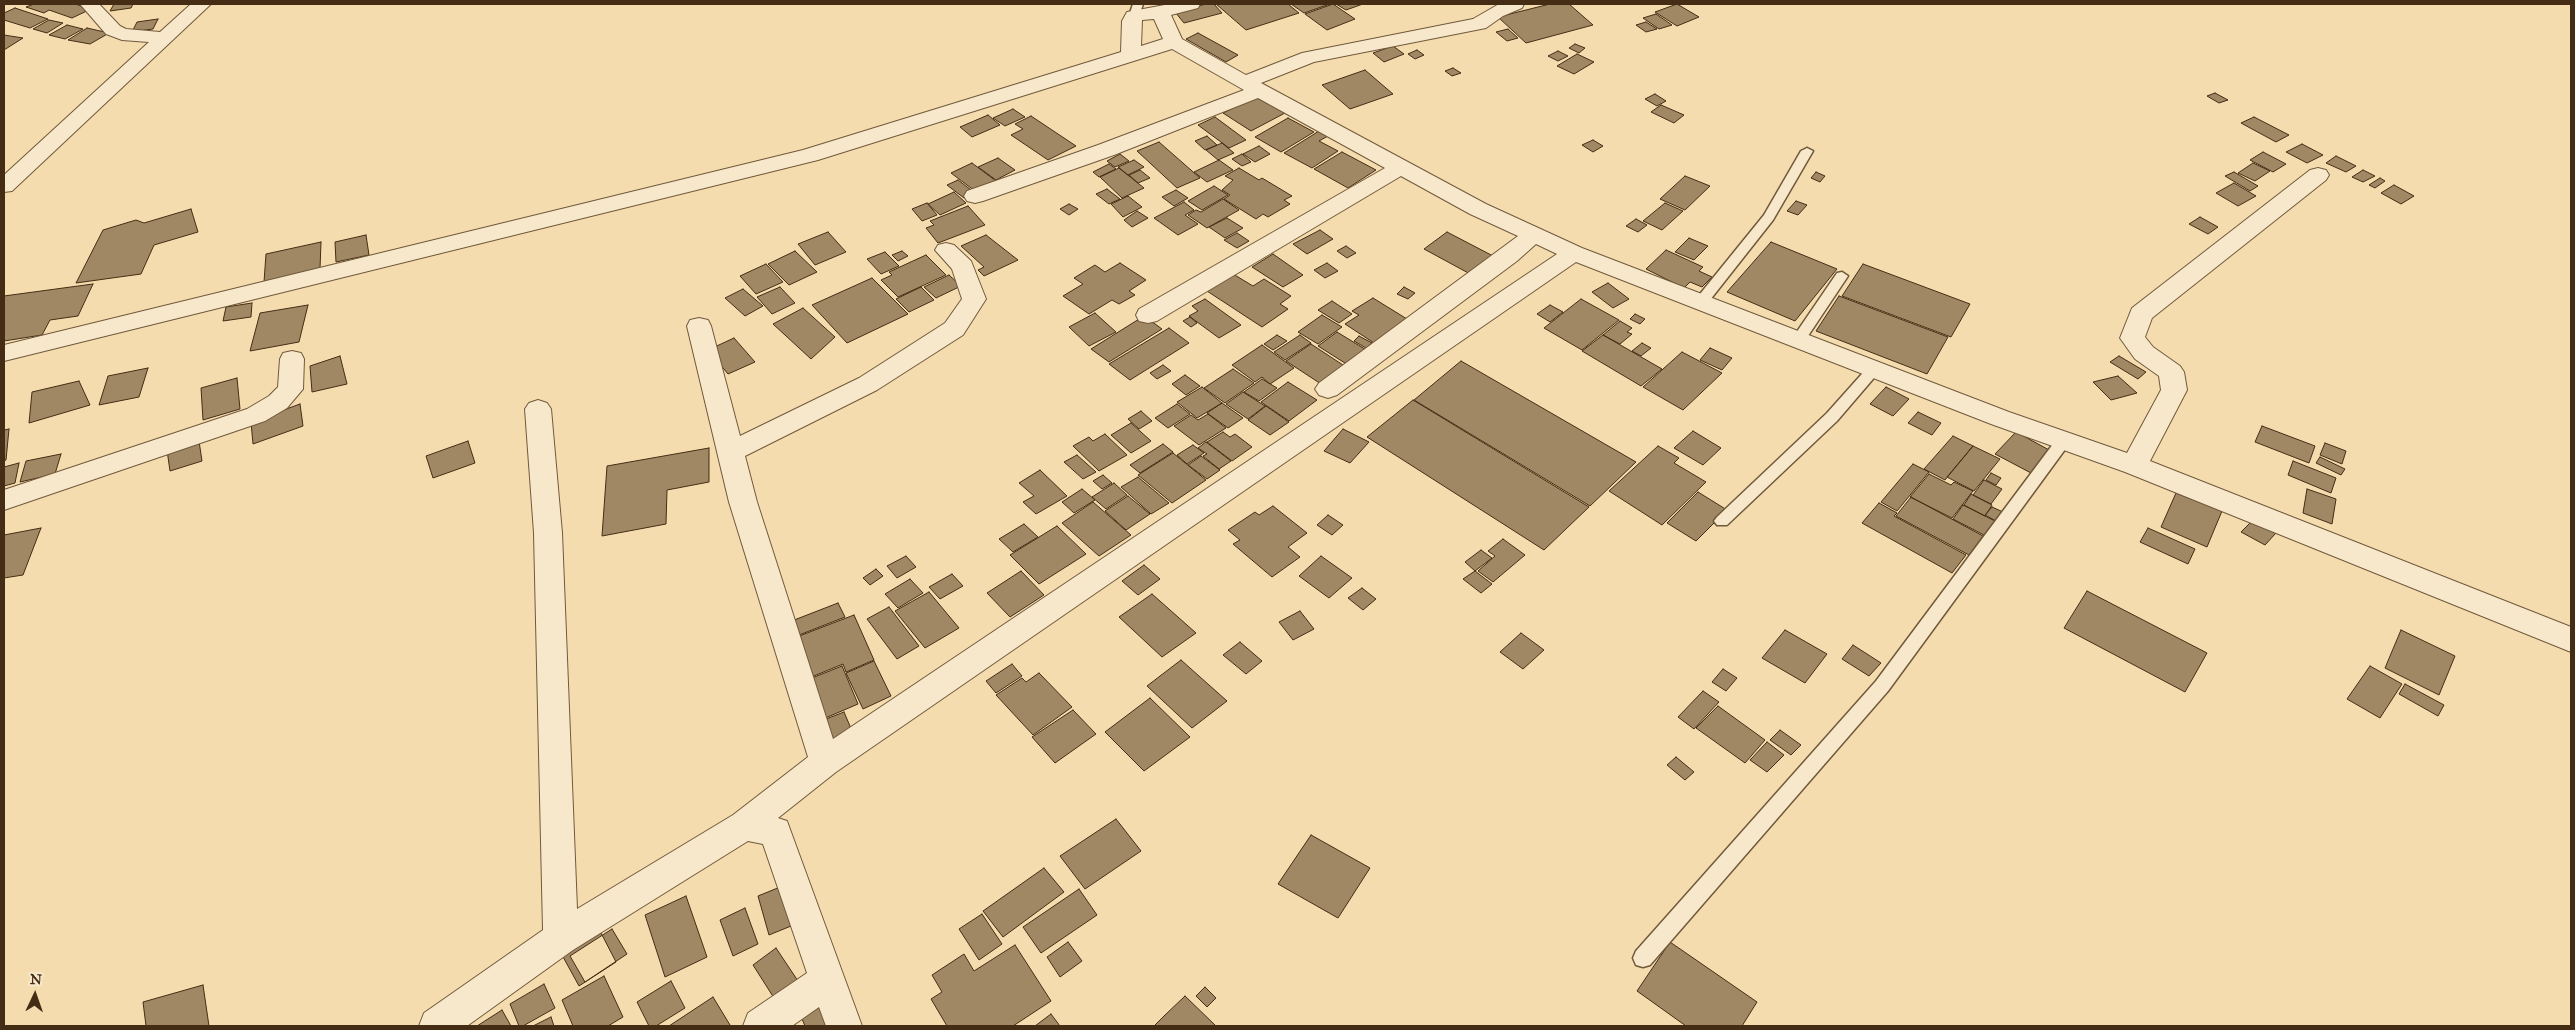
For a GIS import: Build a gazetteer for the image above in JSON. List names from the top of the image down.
{
  "north": "top"
}
